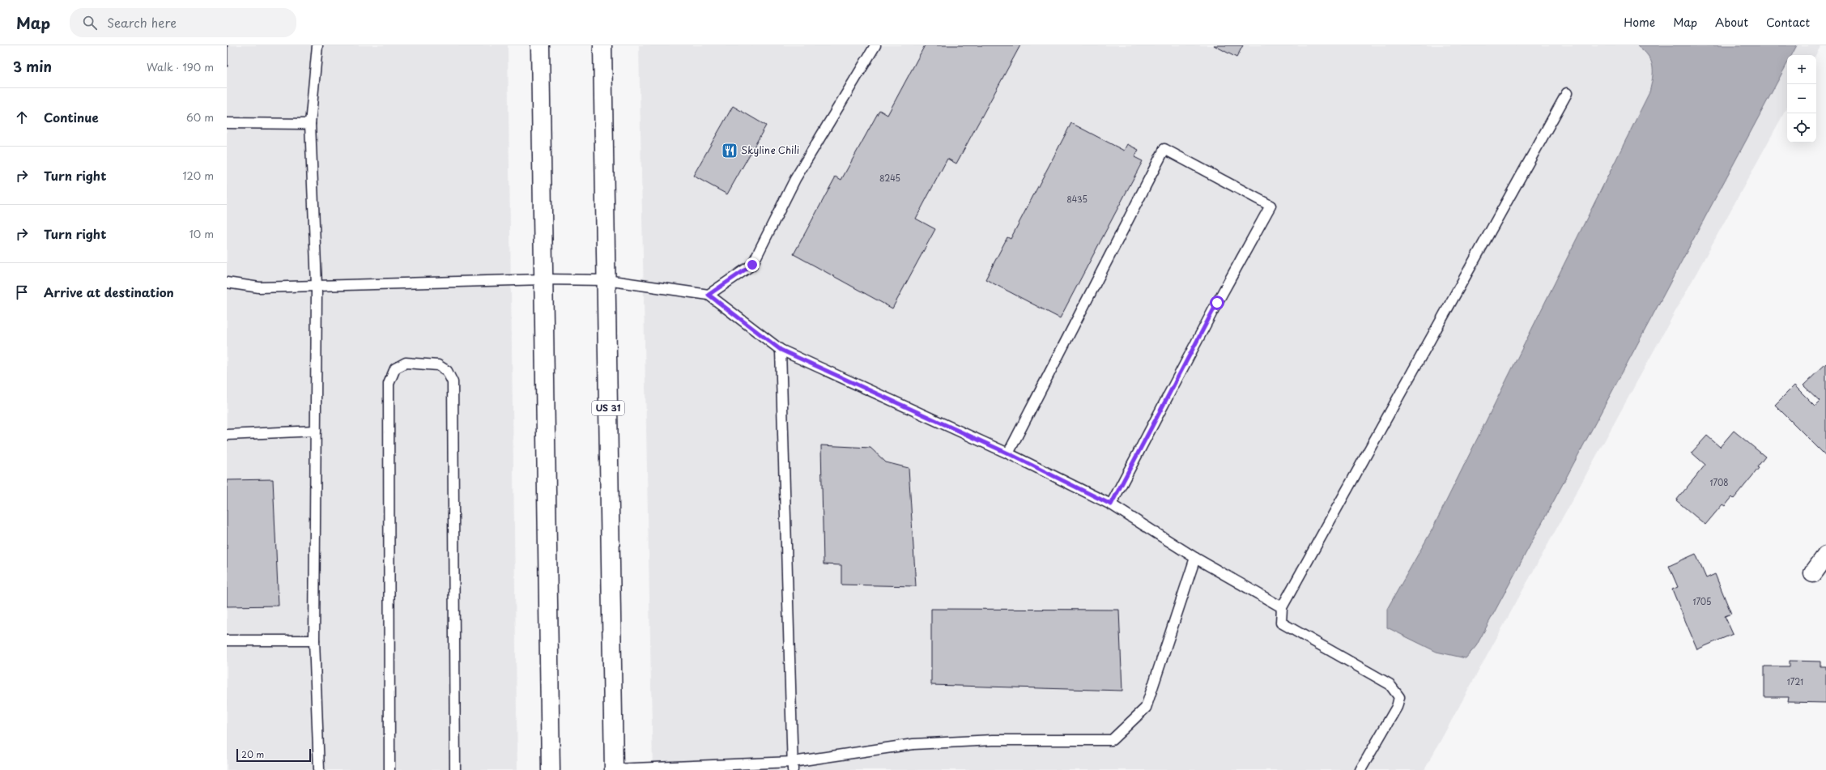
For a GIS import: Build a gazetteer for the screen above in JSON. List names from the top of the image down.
{
  "streets": {
    "main road": ["US 31"]
  },
  "places": {
    "restaurant": ["Skyline Chili"]
  },
  "house_numbers": [
    "8245",
    "8435",
    "1708",
    "1705",
    "1721"
  ],
  "scale_bar": "20 m",
  "page": {
    "header": "Map",
    "search": "Search here",
    "nav": [
      "Home",
      "Map",
      "About",
      "Contact"
    ],
    "heading": ["3 min", "Walk · 190 m"],
    "map_buttons": ["+", "−"],
    "list": [
      ["Continue", "60 m"],
      ["Turn right", "120 m"],
      ["Turn right", "10 m"],
      "Arrive at destination"
    ],
    "scale": "20 m"
  }
}
